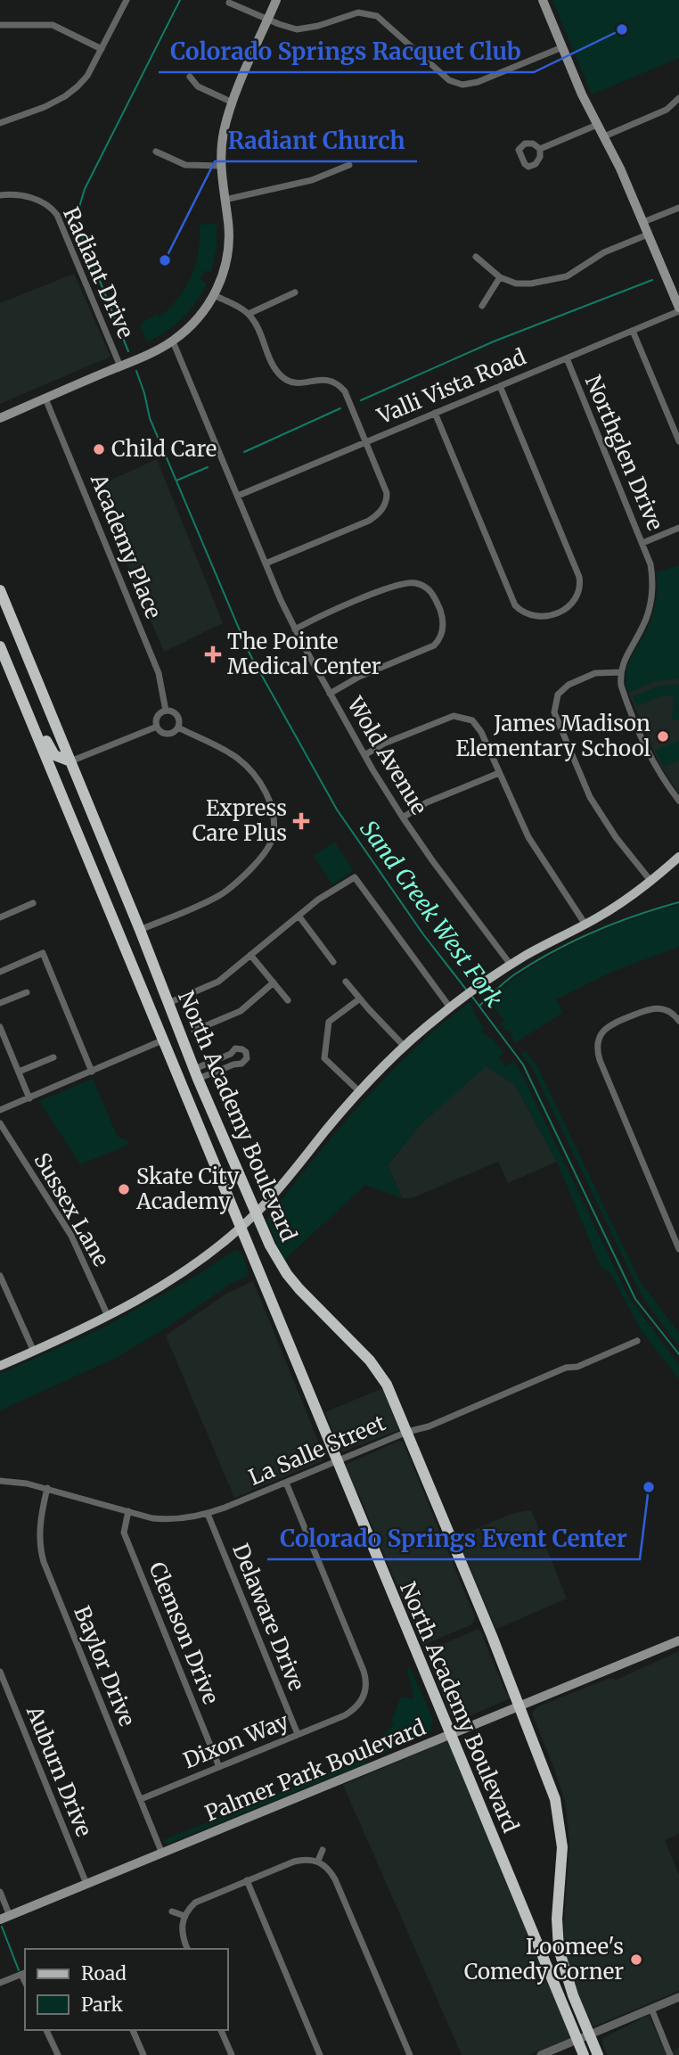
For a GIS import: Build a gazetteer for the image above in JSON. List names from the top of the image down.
{
  "streets": {
    "highway": ["North Academy Boulevard"],
    "main road": ["Palmer Park Boulevard"],
    "street": [
      "Radiant Drive",
      "Valli Vista Road",
      "Northglen Drive",
      "Academy Place",
      "Wold Avenue",
      "Sussex Lane",
      "La Salle Street",
      "Delaware Drive",
      "Clemson Drive",
      "Baylor Drive",
      "Dixon Way",
      "Auburn Drive"
    ]
  },
  "crossings": [
    ["Valli Vista Road", "Northglen Drive"],
    ["Valli Vista Road", "Wold Avenue"],
    ["North Academy Boulevard", "La Salle Street"],
    ["North Academy Boulevard", "Palmer Park Boulevard"],
    ["La Salle Street", "Delaware Drive"],
    ["La Salle Street", "Clemson Drive"],
    ["La Salle Street", "Baylor Drive"],
    ["La Salle Street", "Dixon Way"],
    ["Delaware Drive", "Dixon Way"],
    ["Clemson Drive", "Dixon Way"],
    ["Baylor Drive", "Dixon Way"],
    ["Baylor Drive", "Palmer Park Boulevard"],
    ["Palmer Park Boulevard", "Auburn Drive"]
  ],
  "water": ["Sand Creek West Fork"],
  "places": {
    "other": [
      "Colorado Springs Racquet Club",
      "Radiant Church",
      "Child Care",
      "James Madison Elementary School",
      "Skate City Academy",
      "Colorado Springs Event Center",
      "Loomee's Comedy Corner"
    ],
    "health": ["The Pointe Medical Center", "Express Care Plus"]
  },
  "legend": ["Road", "Park"]
}
